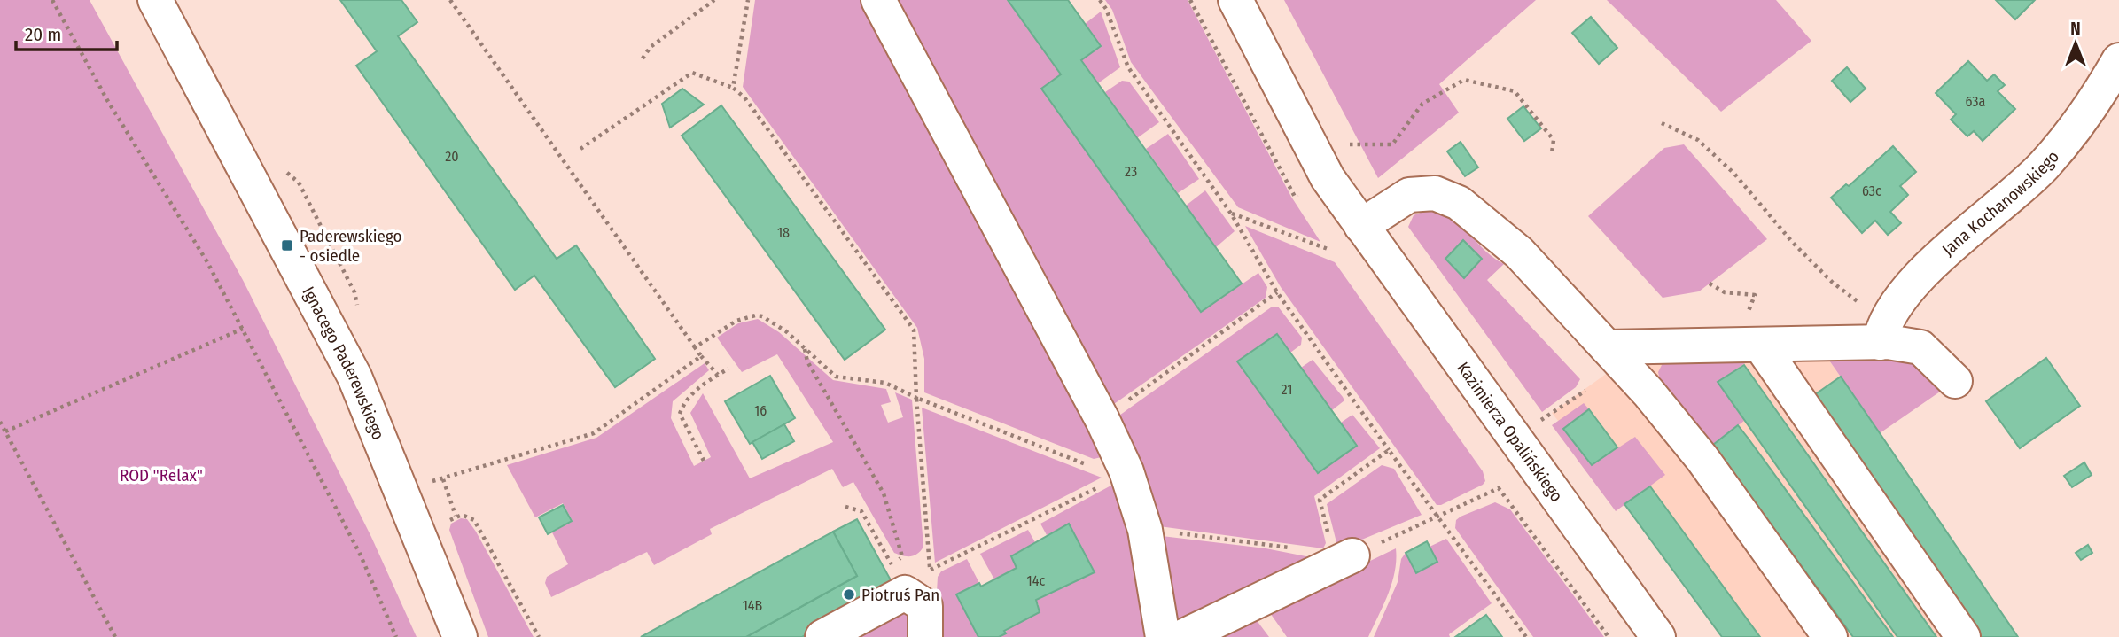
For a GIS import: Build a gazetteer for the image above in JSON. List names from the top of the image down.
{
  "streets": {
    "street": ["Jana Kochanowskiego", "Ignacego Paderewskiego", "Kazimierza Opalińskiego"]
  },
  "parks": ["ROD \"Relax\""],
  "places": {
    "transit": ["Paderewskiego - osiedle"],
    "other": ["Piotruś Pan"]
  },
  "house_numbers": [
    "63a",
    "20",
    "23",
    "63c",
    "18",
    "21",
    "16",
    "14c",
    "14B"
  ],
  "scale_bar": "20 m",
  "north": "top"
}
